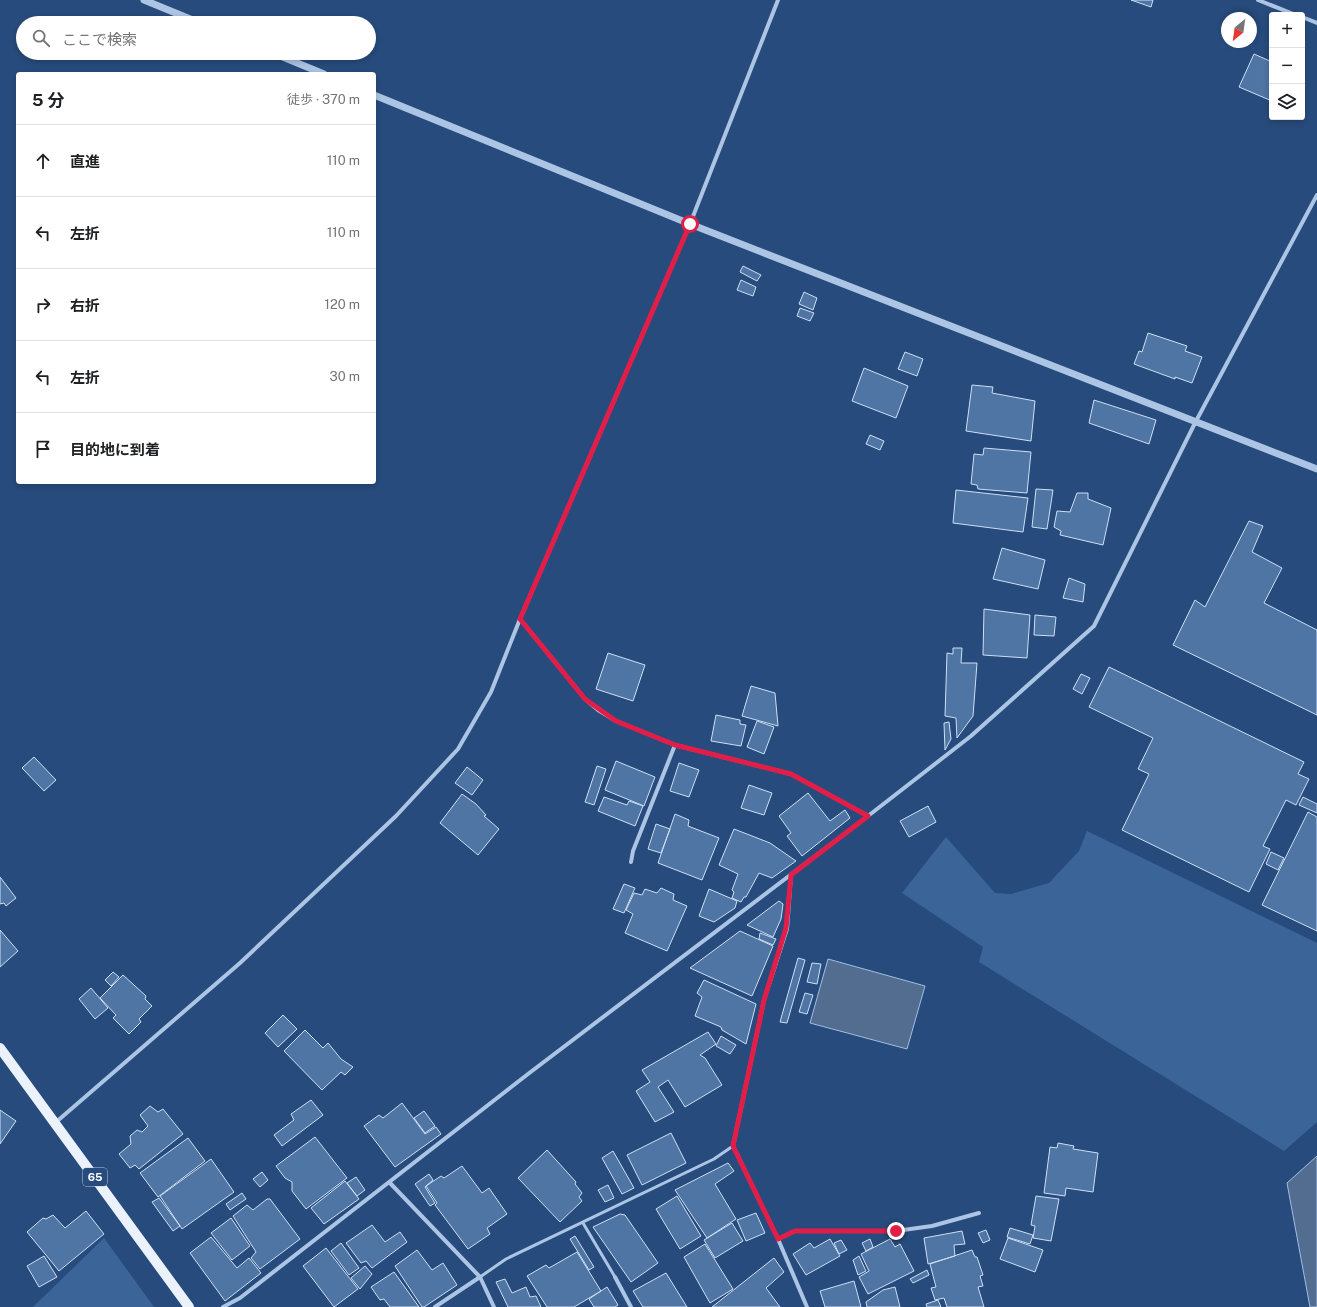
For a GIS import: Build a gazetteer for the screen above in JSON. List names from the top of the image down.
{
  "streets": {
    "main road": ["65"]
  },
  "north": "bottom left",
  "page": {
    "map_buttons": ["+", "−"],
    "search": "ここで検索",
    "heading": ["5 分", "徒歩 · 370 m"],
    "list": [
      ["直進", "110 m"],
      ["左折", "110 m"],
      ["右折", "120 m"],
      ["左折", "30 m"],
      "目的地に到着"
    ]
  }
}
